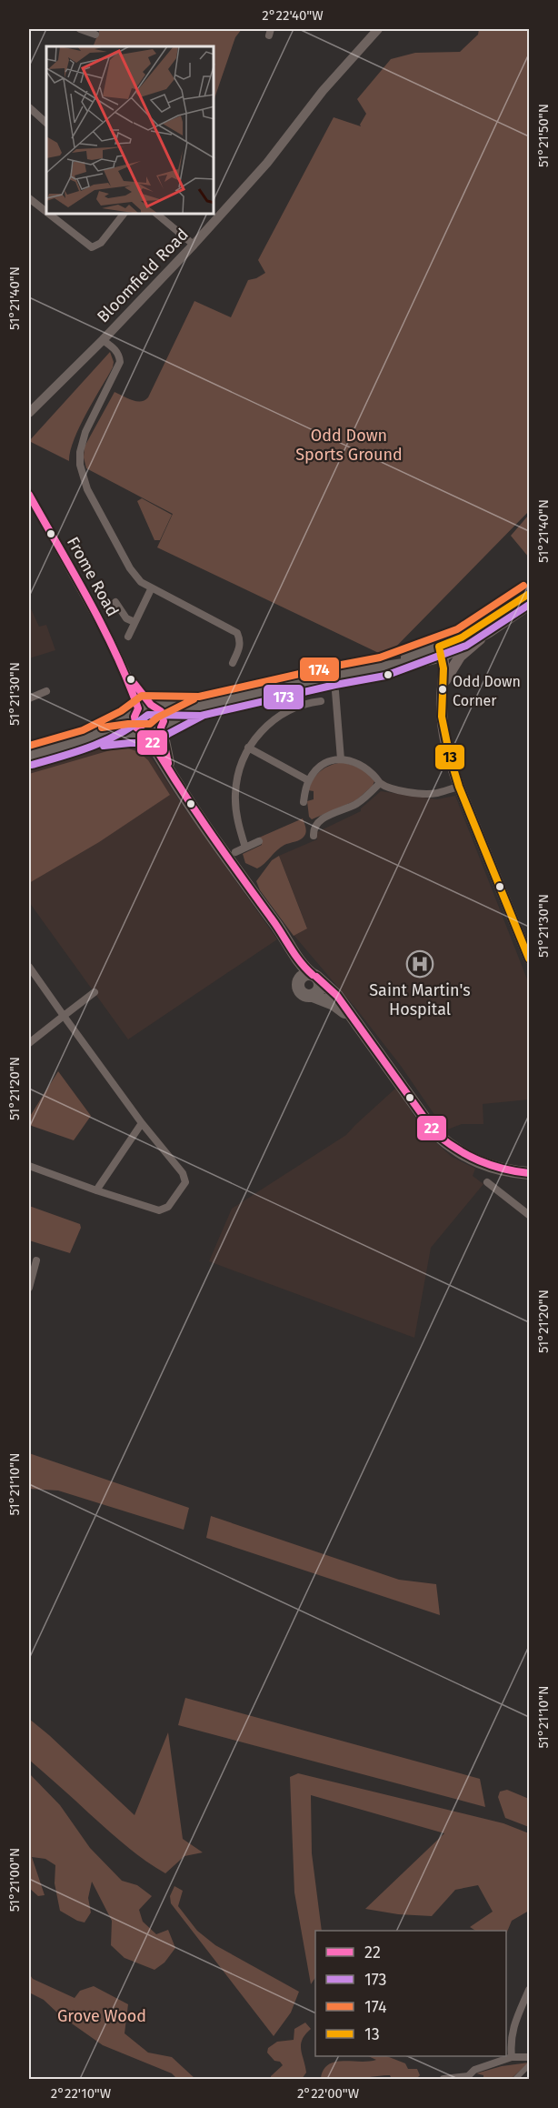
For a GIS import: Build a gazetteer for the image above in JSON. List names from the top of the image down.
{
  "streets": {
    "street": ["Bloomfield Road", "Frome Road"]
  },
  "parks": ["Odd Down Sports Ground", "Grove Wood"],
  "places": {
    "other": ["Odd Down Corner"],
    "hospital": ["Saint Martin's Hospital"]
  },
  "lines": [
    "transit line 22",
    "transit line 174",
    "transit line 13",
    "transit line 173"
  ],
  "legend": [
    "22",
    "173",
    "174",
    "13"
  ],
  "coordinates": [
    "2°22'40\"W",
    "51°21'50\"N",
    "51°21'40\"N",
    "51°21'30\"N",
    "51°21'20\"N",
    "51°21'10\"N",
    "51°21'00\"N",
    "2°22'10\"W",
    "2°22'00\"W"
  ]
}
